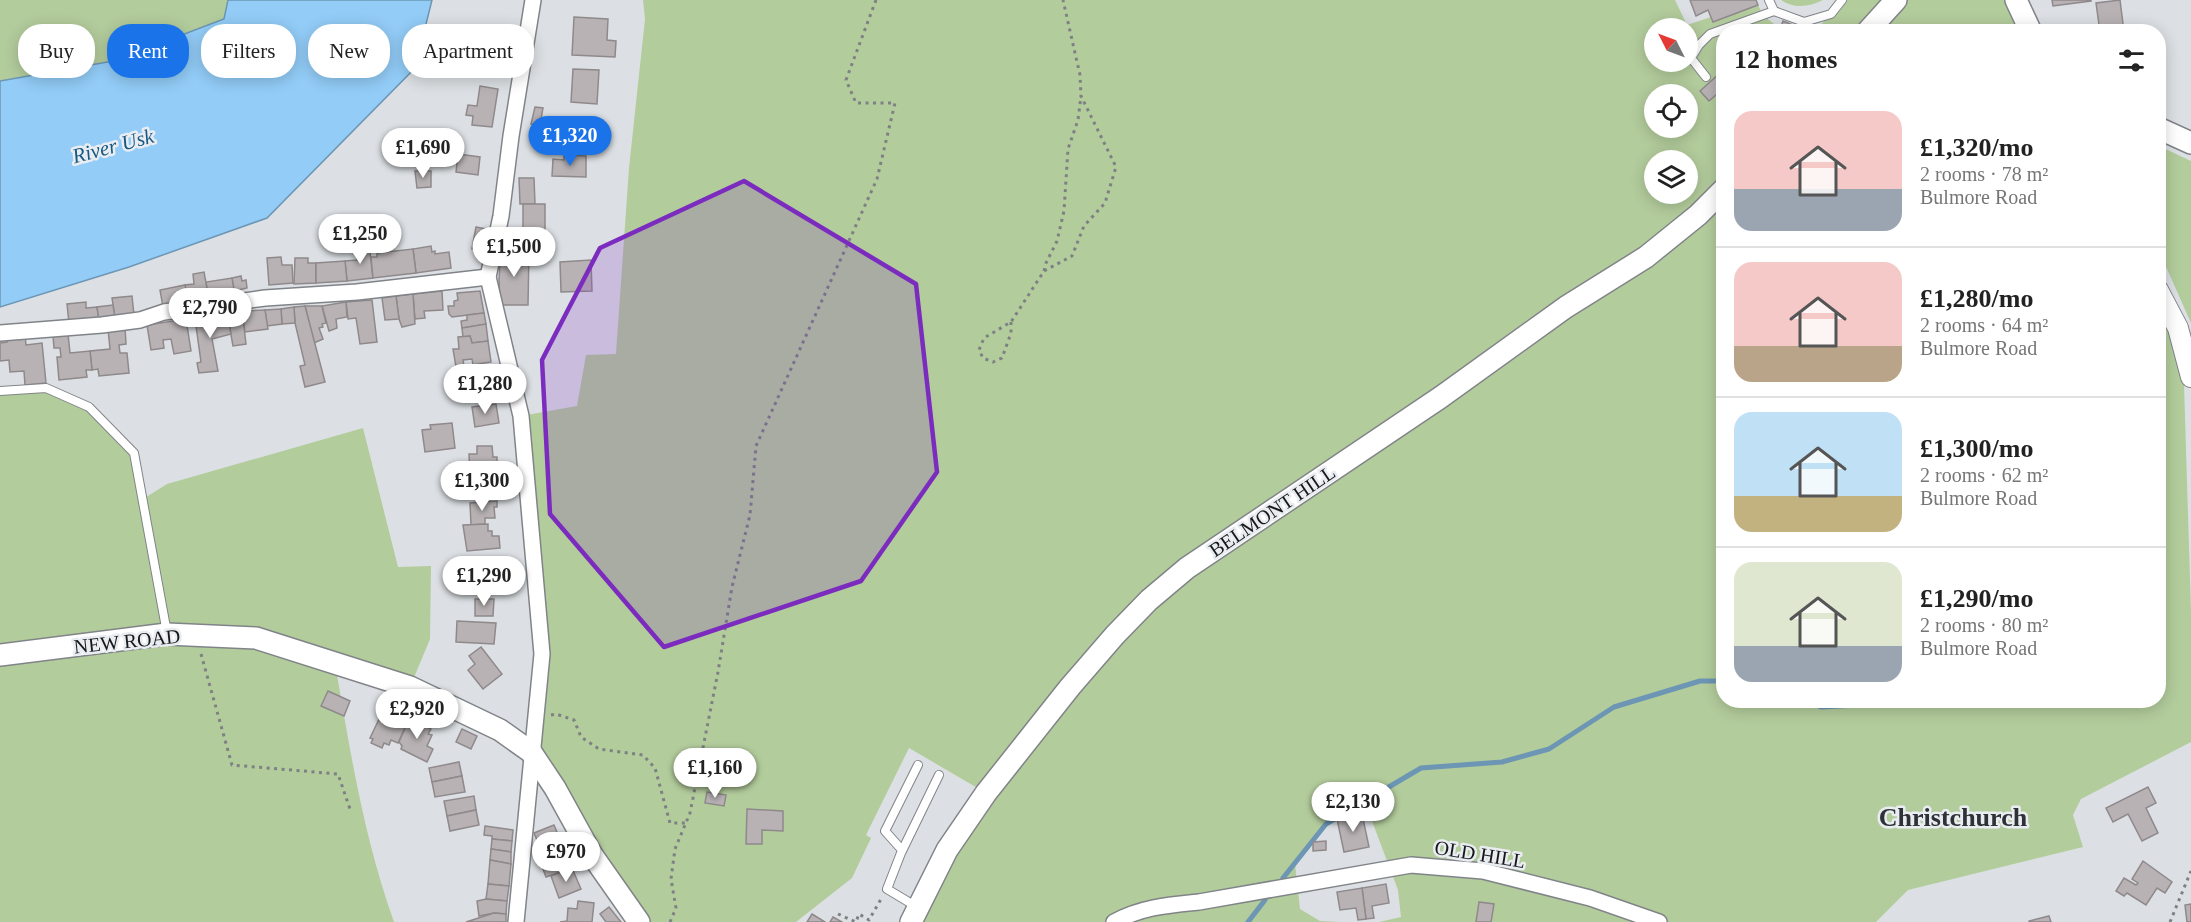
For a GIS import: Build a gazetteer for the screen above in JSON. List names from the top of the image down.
{
  "streets": {
    "main road": ["BELMONT HILL", "NEW ROAD"],
    "street": ["OLD HILL"]
  },
  "districts": ["Christchurch"],
  "water": ["River Usk"],
  "north": "top left",
  "page": {
    "chip": [
      "Buy",
      "Rent",
      "Filters",
      "New",
      "Apartment"
    ],
    "heading": "12 homes",
    "list": [
      {
        "name": "£1,320/mo",
        "note": "2 rooms · 78 m² · Bulmore Road"
      },
      {
        "name": "£1,280/mo",
        "note": "2 rooms · 64 m² · Bulmore Road"
      },
      {
        "name": "£1,300/mo",
        "note": "2 rooms · 62 m² · Bulmore Road"
      },
      {
        "name": "£1,290/mo",
        "note": "2 rooms · 80 m² · Bulmore Road"
      }
    ],
    "price": [
      "£1,320",
      "£1,690",
      "£1,250",
      "£1,500",
      "£2,790",
      "£1,280",
      "£1,300",
      "£1,290",
      "£2,920",
      "£1,160",
      "£2,130",
      "£970"
    ]
  }
}
